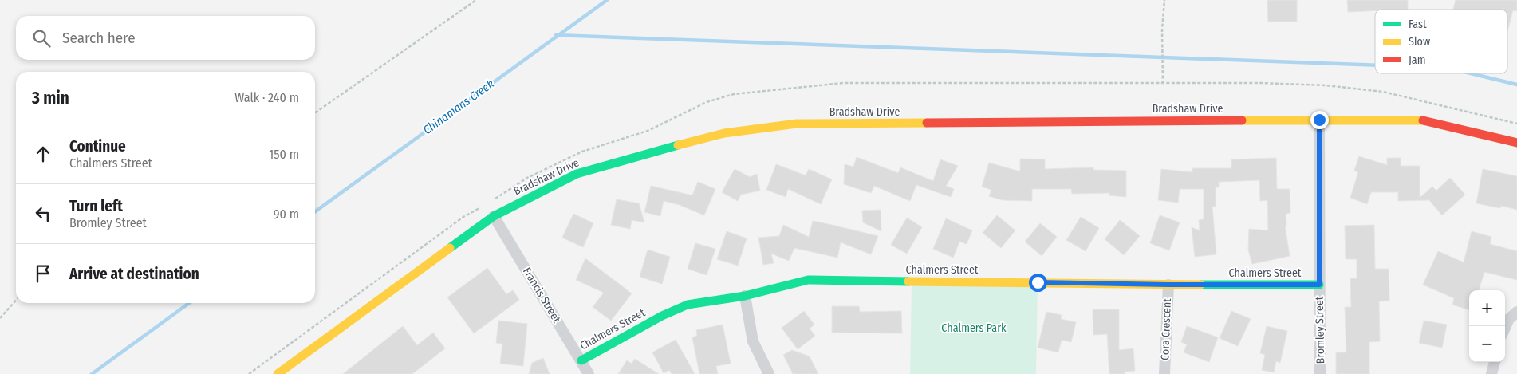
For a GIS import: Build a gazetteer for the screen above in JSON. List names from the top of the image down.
{
  "streets": {
    "street": [
      "Bradshaw Drive",
      "Chalmers Street",
      "Francis Street",
      "Cora Crescent",
      "Bromley Street"
    ]
  },
  "crossings": [
    ["Bradshaw Drive", "Francis Street"],
    ["Bradshaw Drive", "Bromley Street"],
    ["Chalmers Street", "Francis Street"],
    ["Chalmers Street", "Cora Crescent"],
    ["Chalmers Street", "Bromley Street"]
  ],
  "water": ["Chinamans Creek"],
  "parks": ["Chalmers Park"],
  "legend": ["Fast", "Slow", "Jam"],
  "page": {
    "search": "Search here",
    "heading": ["3 min", "Walk · 240 m"],
    "list": [
      ["Continue", "Chalmers Street", "150 m"],
      ["Turn left", "Bromley Street", "90 m"],
      "Arrive at destination"
    ],
    "map_buttons": ["+", "−"]
  }
}
